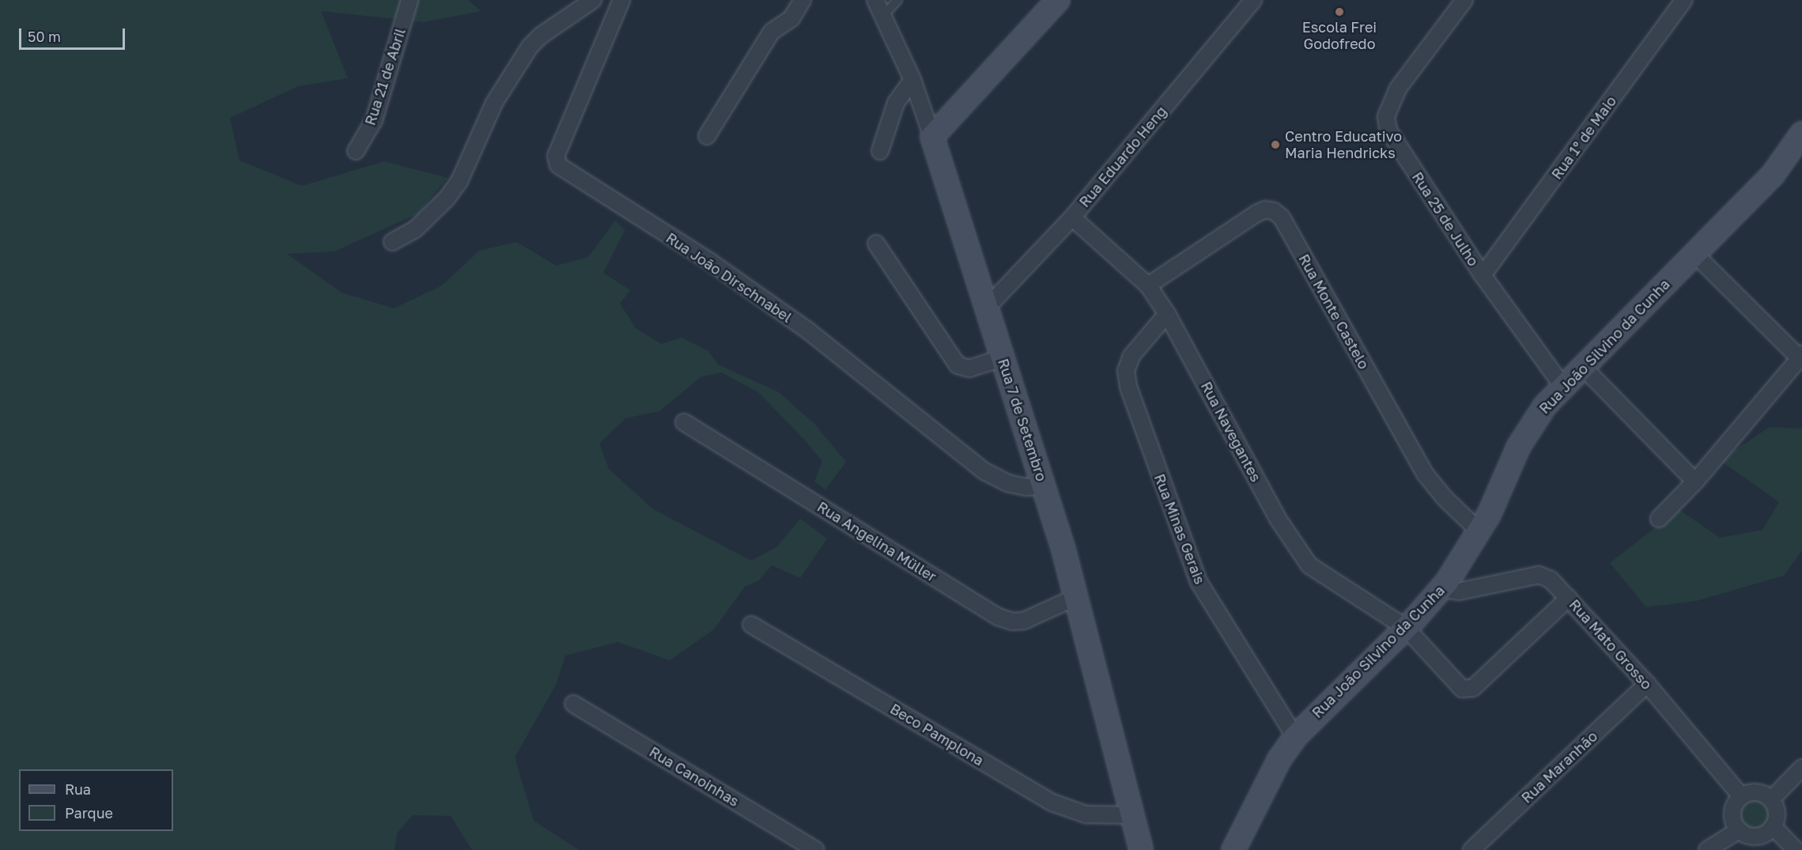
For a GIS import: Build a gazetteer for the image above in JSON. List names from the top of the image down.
{
  "streets": {
    "street": [
      "Rua 21 de Abril",
      "Rua 1º de Maio",
      "Rua Eduardo Heng",
      "Rua 25 de Julho",
      "Rua João Dirschnabel",
      "Rua Monte Castelo",
      "Rua João Silvino da Cunha",
      "Rua 7 de Setembro",
      "Rua Navegantes",
      "Rua Minas Gerais",
      "Rua Angelina Müller",
      "Rua Mato Grosso",
      "Beco Pamplona",
      "Rua Maranhão",
      "Rua Canoinhas"
    ]
  },
  "crossings": [
    ["Rua 1º de Maio", "Rua 25 de Julho"],
    ["Rua Eduardo Heng", "Rua 7 de Setembro"],
    ["Rua Eduardo Heng", "Rua Navegantes"],
    ["Rua 25 de Julho", "Rua João Silvino da Cunha"],
    ["Rua João Dirschnabel", "Rua 7 de Setembro"],
    ["Rua Monte Castelo", "Rua João Silvino da Cunha"],
    ["Rua Monte Castelo", "Rua Navegantes"],
    ["Rua João Silvino da Cunha", "Rua Navegantes"],
    ["Rua João Silvino da Cunha", "Rua Minas Gerais"],
    ["Rua João Silvino da Cunha", "Rua Mato Grosso"],
    ["Rua 7 de Setembro", "Rua Angelina Müller"],
    ["Rua 7 de Setembro", "Beco Pamplona"],
    ["Rua Navegantes", "Rua Minas Gerais"],
    ["Rua Navegantes", "Rua Mato Grosso"],
    ["Rua Mato Grosso", "Rua Maranhão"]
  ],
  "places": ["Escola Frei Godofredo", "Centro Educativo Maria Hendricks"],
  "legend": ["Rua", "Parque"],
  "scale_bar": "50 m"
}
